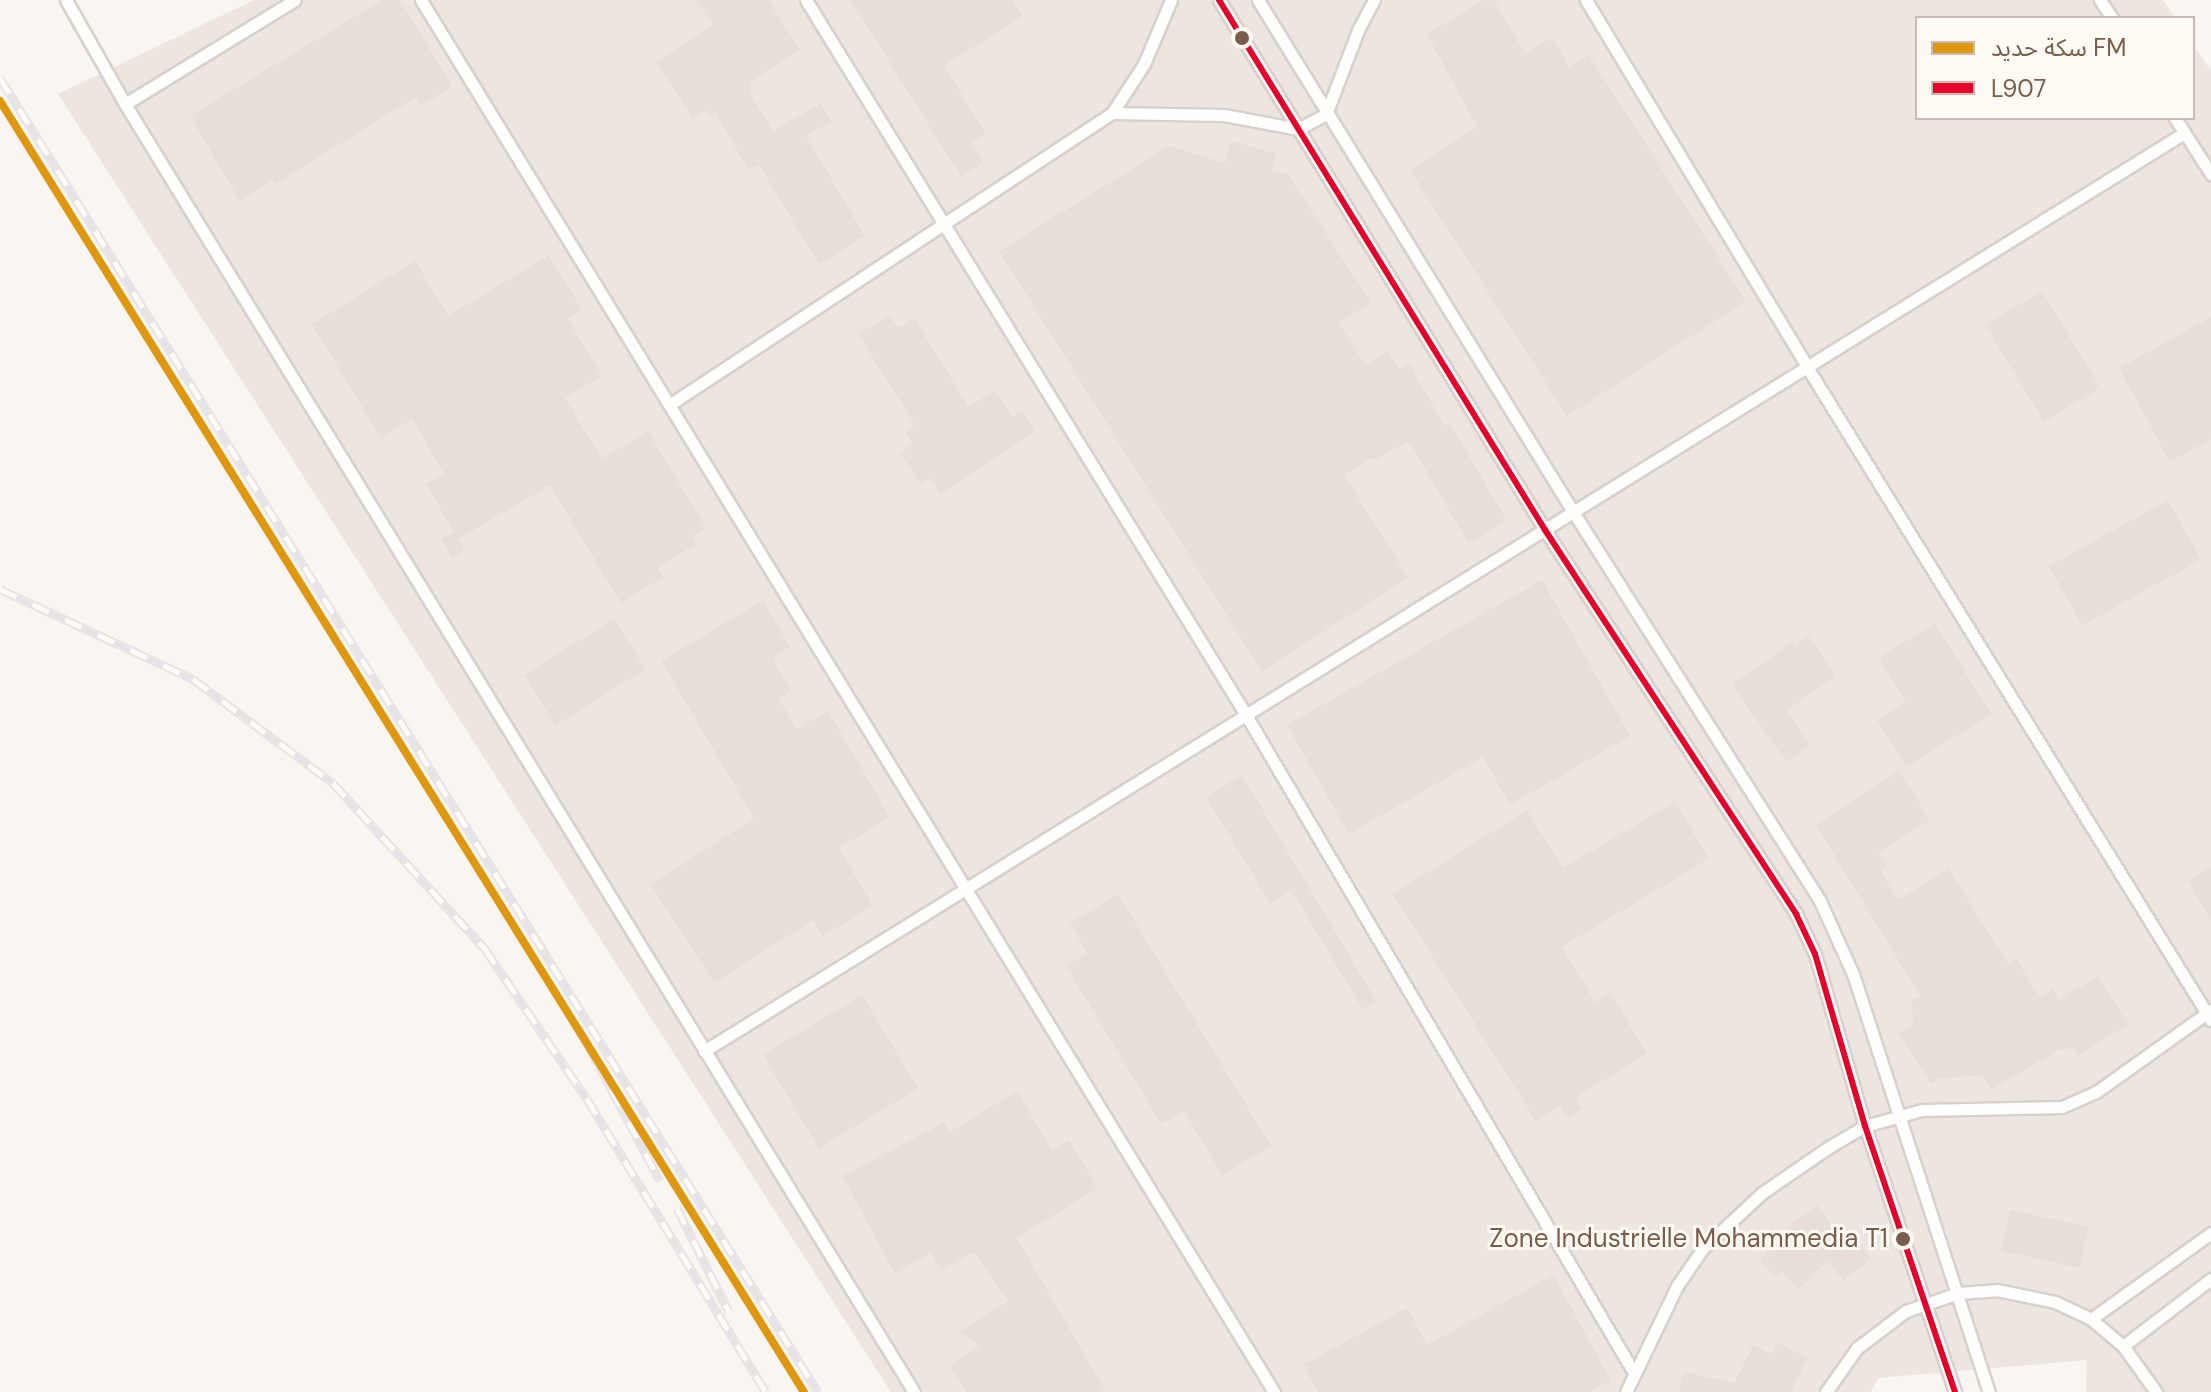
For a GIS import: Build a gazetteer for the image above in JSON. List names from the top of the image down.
{
  "places": ["Zone Industrielle Mohammedia T1"],
  "lines": ["transit line L907", "rail line FM"],
  "legend": ["سكة حديد FM", "L907"]
}
